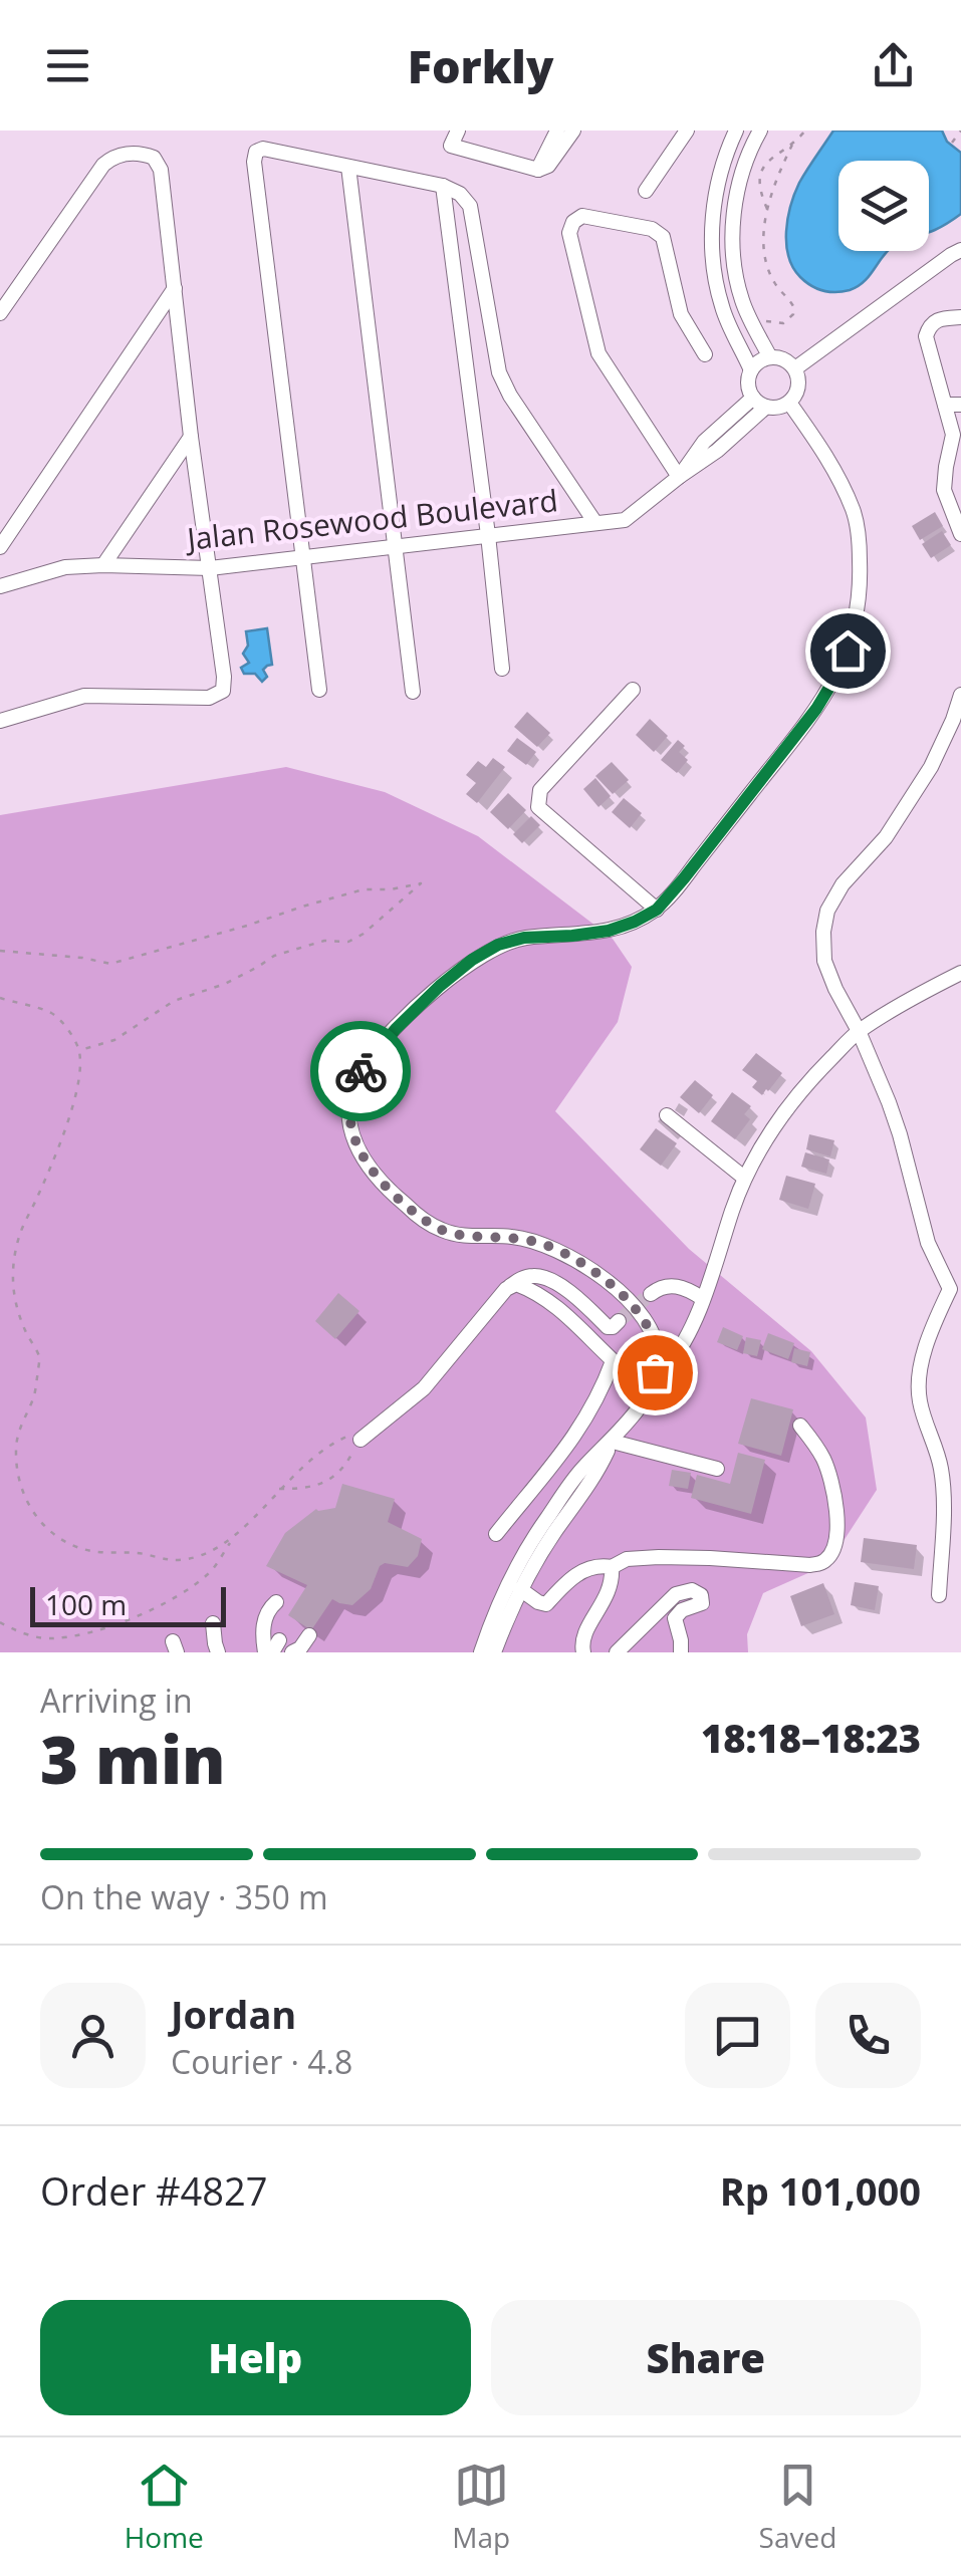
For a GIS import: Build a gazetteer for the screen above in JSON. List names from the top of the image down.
{
  "streets": {
    "street": ["Jalan Rosewood Boulevard"]
  },
  "scale_bar": "100 m",
  "page": {
    "header": "Forkly",
    "scale": "100 m",
    "heading": ["3 min", "Arriving in", "18:18–18:23"],
    "panel": [
      "Jordan",
      "Courier · 4.8",
      "Order #4827",
      "Rp 101,000"
    ],
    "bar": "On the way · 350 m",
    "buttons": ["Help", "Share"],
    "tabs": ["Home", "Map", "Saved"]
  }
}
